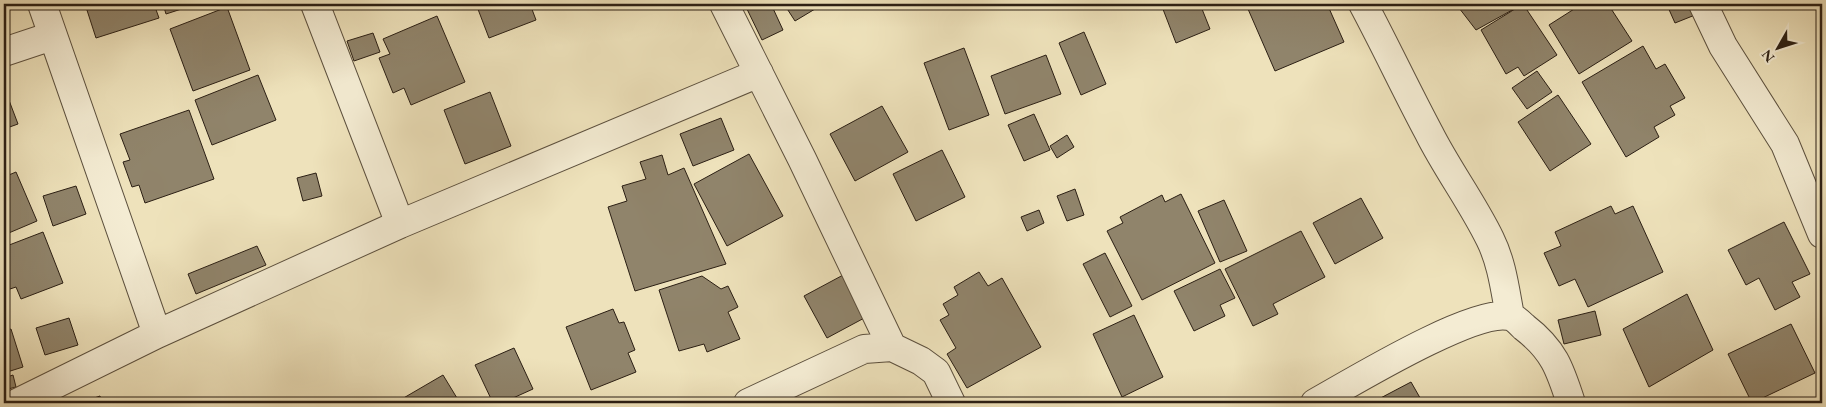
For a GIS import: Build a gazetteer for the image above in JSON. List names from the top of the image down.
{
  "north": "bottom left"
}
